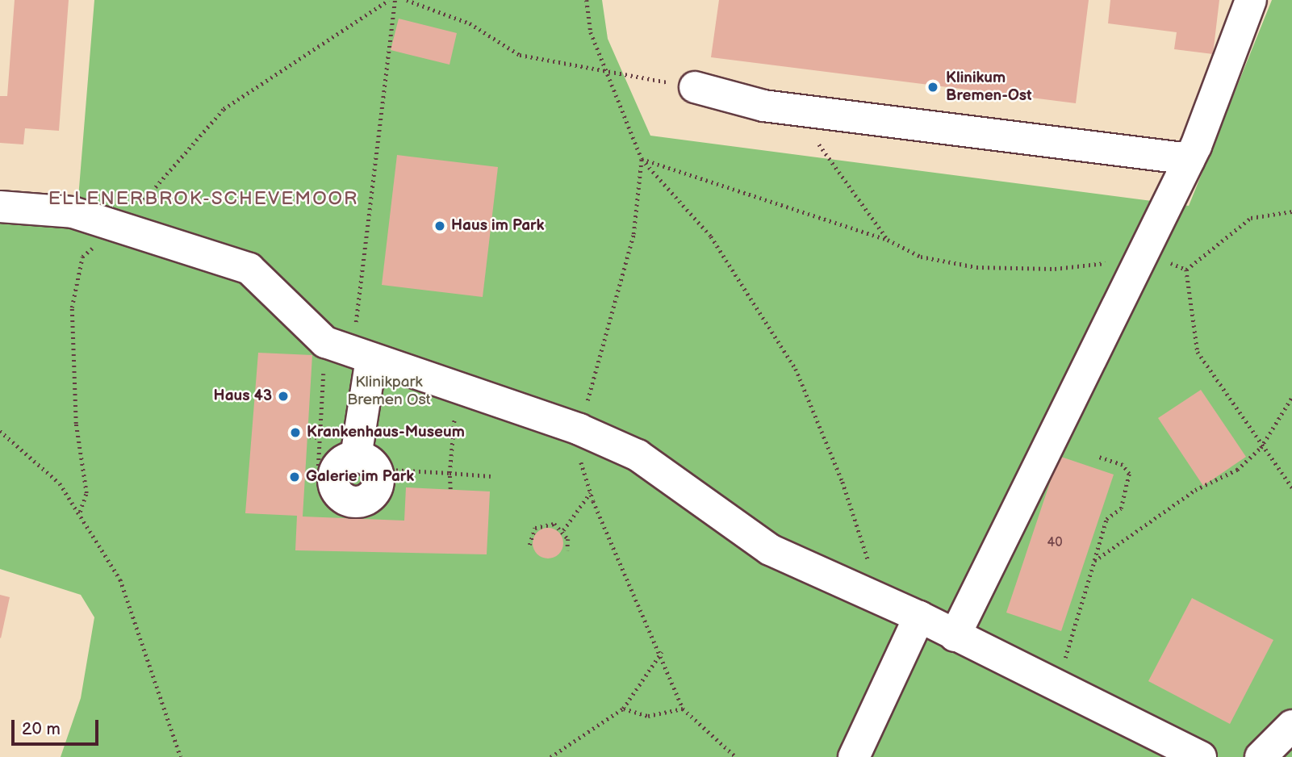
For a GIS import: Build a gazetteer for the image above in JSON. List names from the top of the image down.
{
  "districts": ["ELLENERBROK-SCHEVEMOOR"],
  "parks": ["Klinikpark Bremen Ost"],
  "places": [
    "Klinikum Bremen-Ost",
    "Haus im Park",
    "Haus 43",
    "Krankenhaus-Museum",
    "Galerie im Park"
  ],
  "house_numbers": ["40"],
  "scale_bar": "20 m"
}
